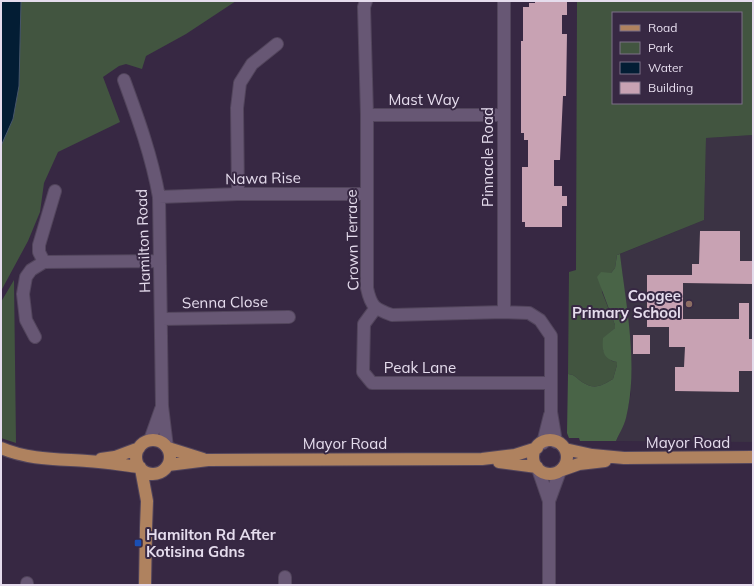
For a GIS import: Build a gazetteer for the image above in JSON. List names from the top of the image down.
{
  "streets": {
    "main road": ["Mayor Road"],
    "street": [
      "Mast Way",
      "Pinnacle Road",
      "Nawa Rise",
      "Crown Terrace",
      "Hamilton Road",
      "Senna Close",
      "Peak Lane"
    ]
  },
  "crossings": [
    ["Mast Way", "Pinnacle Road"],
    ["Mast Way", "Crown Terrace"],
    ["Nawa Rise", "Crown Terrace"],
    ["Nawa Rise", "Hamilton Road"],
    ["Crown Terrace", "Peak Lane"],
    ["Hamilton Road", "Senna Close"],
    ["Hamilton Road", "Mayor Road"]
  ],
  "places": {
    "other": ["Coogee Primary School"],
    "transit": ["Hamilton Rd After Kotisina Gdns"]
  },
  "legend": [
    "Road",
    "Park",
    "Water",
    "Building"
  ]
}
